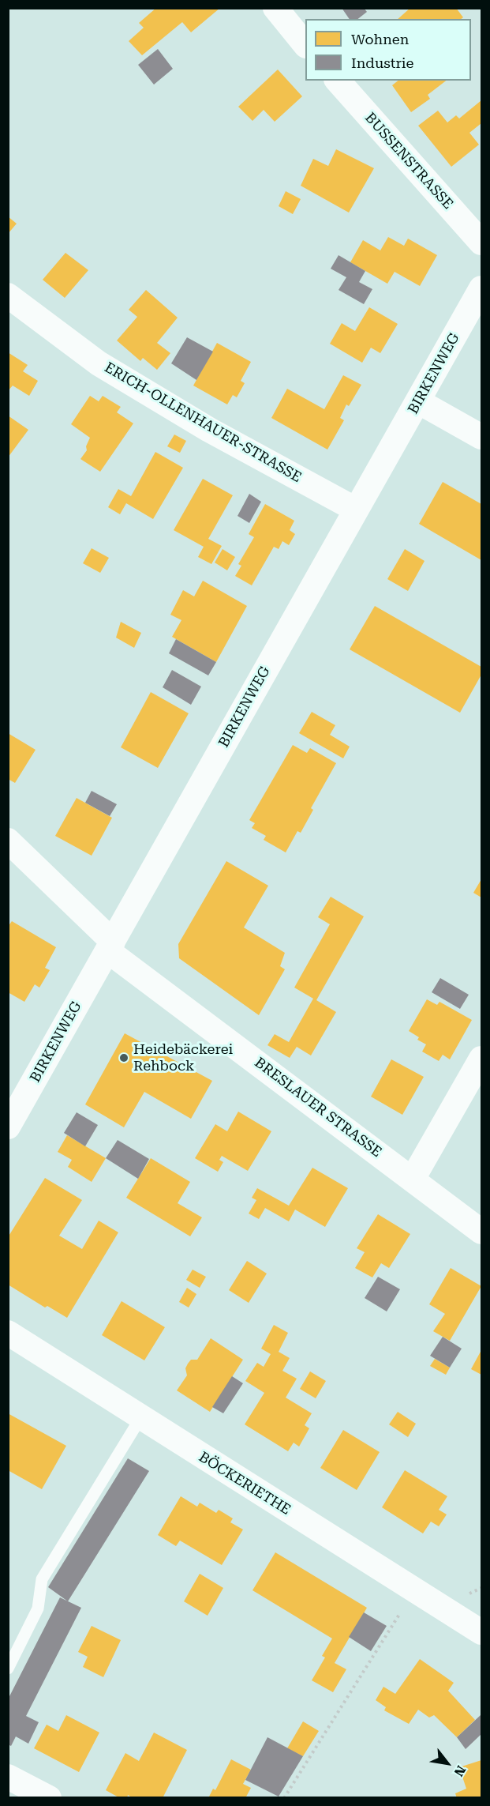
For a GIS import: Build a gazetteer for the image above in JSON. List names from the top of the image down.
{
  "streets": {
    "street": [
      "BUSSENSTRASSE",
      "BIRKENWEG",
      "ERICH-OLLENHAUER-STRASSE",
      "BRESLAUER STRASSE",
      "BÖCKERIETHE"
    ]
  },
  "crossings": [
    ["BIRKENWEG", "ERICH-OLLENHAUER-STRASSE"],
    ["BIRKENWEG", "BRESLAUER STRASSE"]
  ],
  "places": ["Heidebäckerei Rehbock"],
  "legend": ["Wohnen", "Industrie"],
  "north": "bottom right"
}
